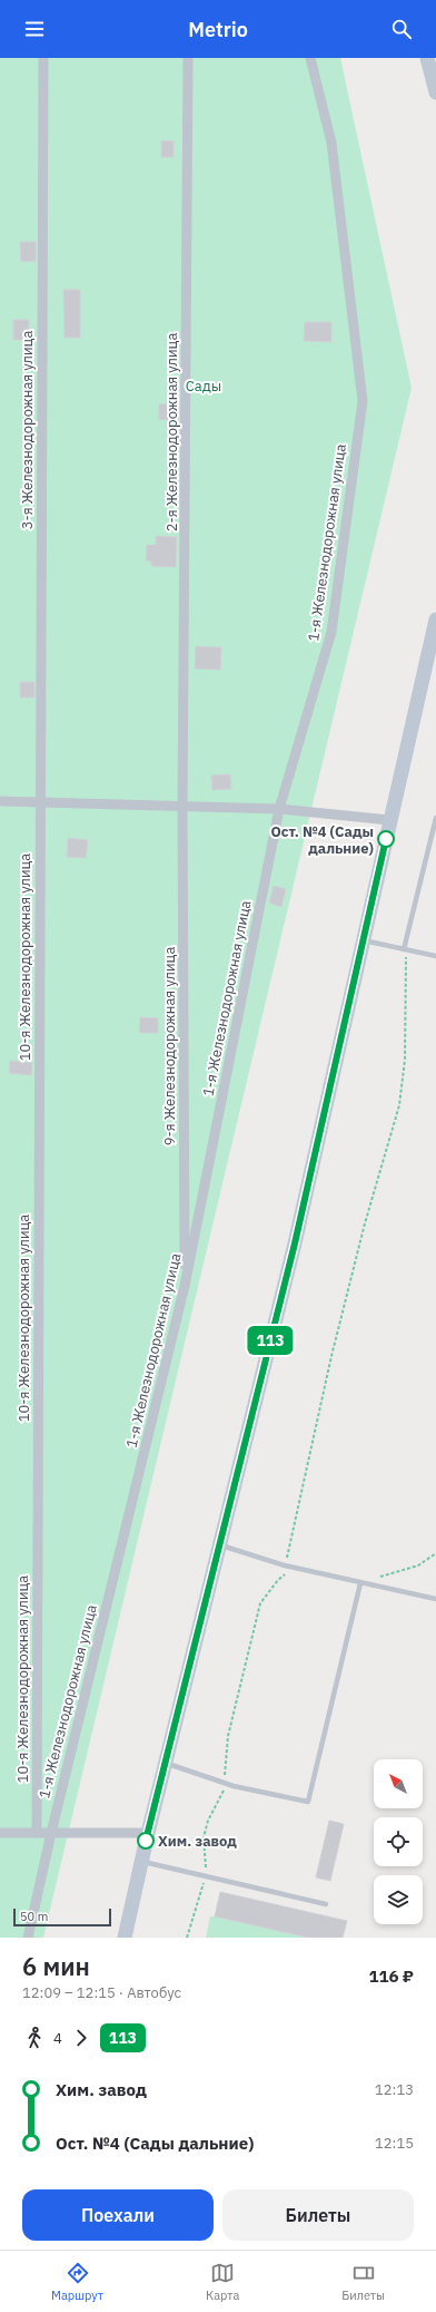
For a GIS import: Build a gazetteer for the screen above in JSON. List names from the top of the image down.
{
  "streets": {
    "street": [
      "3-я Железнодорожная улица",
      "2-я Железнодорожная улица",
      "1-я Железнодорожная улица",
      "10-я Железнодорожная улица",
      "9-я Железнодорожная улица"
    ]
  },
  "crossings": [
    ["3-я Железнодорожная улица", "10-я Железнодорожная улица"],
    ["2-я Железнодорожная улица", "9-я Железнодорожная улица"],
    ["1-я Железнодорожная улица", "9-я Железнодорожная улица"]
  ],
  "parks": ["Сады"],
  "places": ["Ост. №4 (Сады дальние)", "Хим. завод"],
  "lines": ["bus line 113"],
  "scale_bar": "50 m",
  "north": "top left",
  "page": {
    "header": "Metrio",
    "on_map": "113",
    "scale": "50 m",
    "heading": ["6 мин", "12:09 – 12:15 · Автобус", "116 ₽"],
    "legs": ["4", "113"],
    "list": [
      {
        "name": "Хим. завод",
        "value": "12:13"
      },
      {
        "name": "Ост. №4 (Сады дальние)",
        "value": "12:15"
      }
    ],
    "buttons": ["Поехали", "Билеты"],
    "tabs": ["Маршрут", "Карта", "Билеты"]
  }
}
